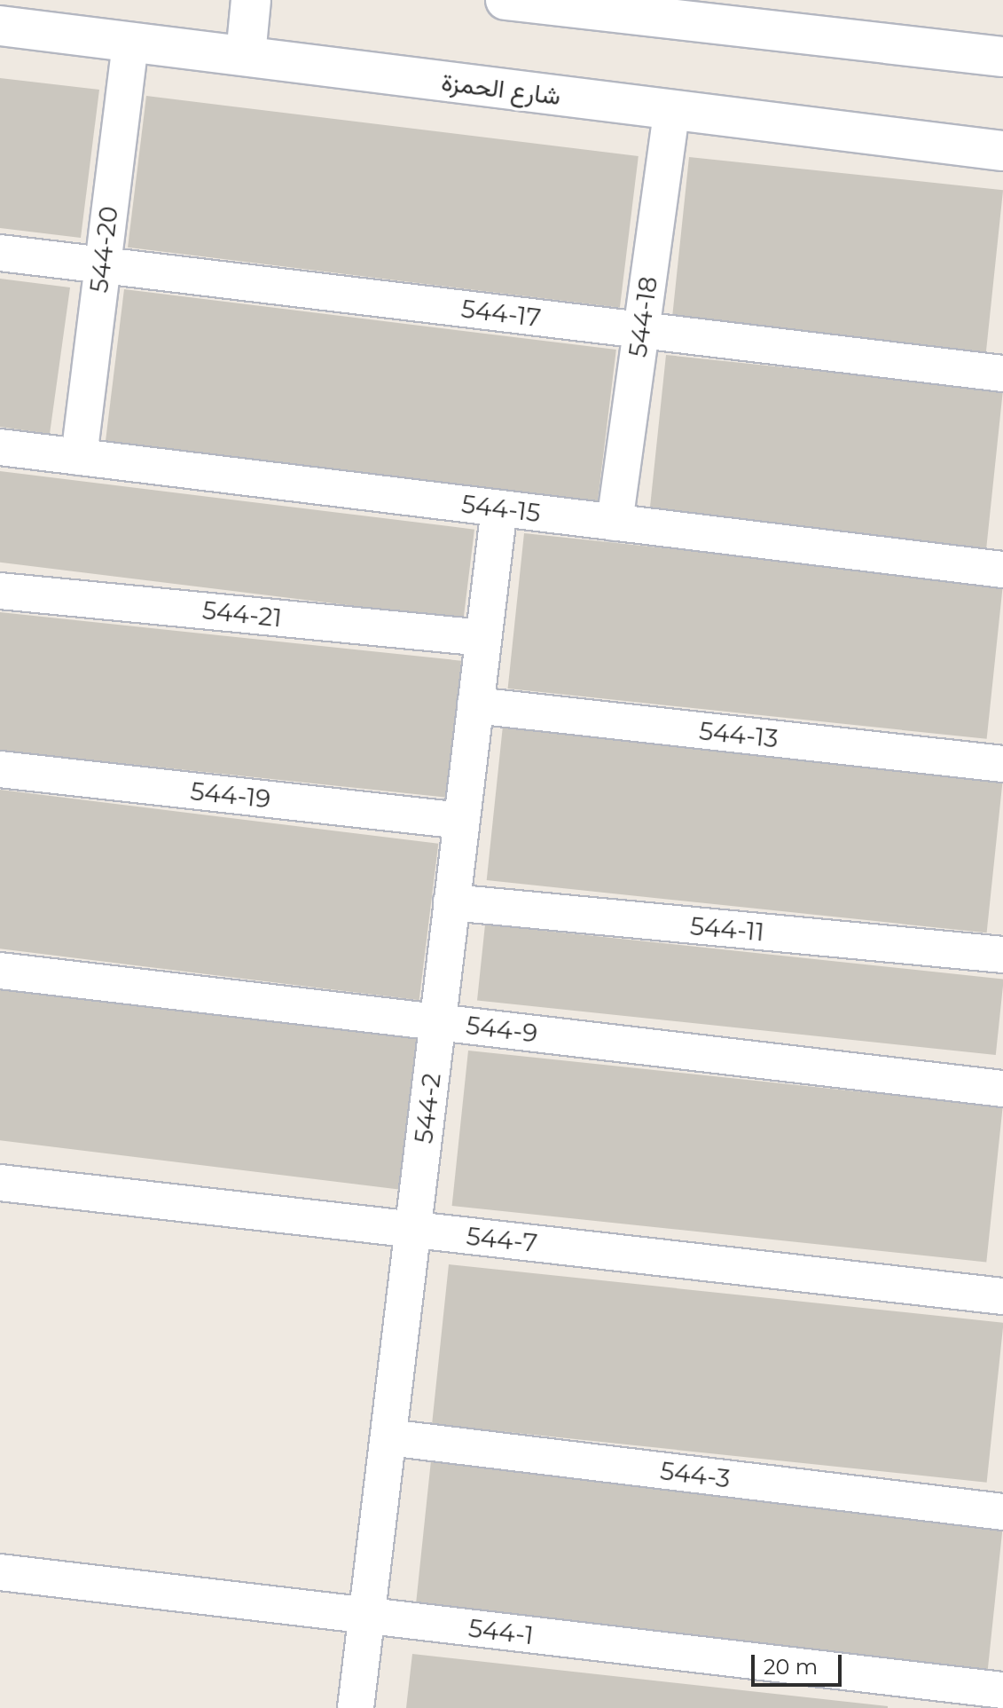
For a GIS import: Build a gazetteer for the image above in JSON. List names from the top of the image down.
{
  "streets": {
    "street": [
      "شارع الحمزة",
      "544-20",
      "544-17",
      "544-18",
      "544-15",
      "544-21",
      "544-13",
      "544-19",
      "544-11",
      "544-9",
      "544-2",
      "544-7",
      "544-3",
      "544-1"
    ]
  },
  "crossings": [
    ["شارع الحمزة", "544-20"],
    ["شارع الحمزة", "544-18"],
    ["544-20", "544-17"],
    ["544-20", "544-15"],
    ["544-17", "544-18"],
    ["544-18", "544-15"],
    ["544-15", "544-2"],
    ["544-21", "544-2"],
    ["544-13", "544-2"],
    ["544-19", "544-2"],
    ["544-11", "544-2"],
    ["544-9", "544-2"],
    ["544-2", "544-7"],
    ["544-2", "544-3"],
    ["544-2", "544-1"]
  ],
  "scale_bar": "20 m"
}
